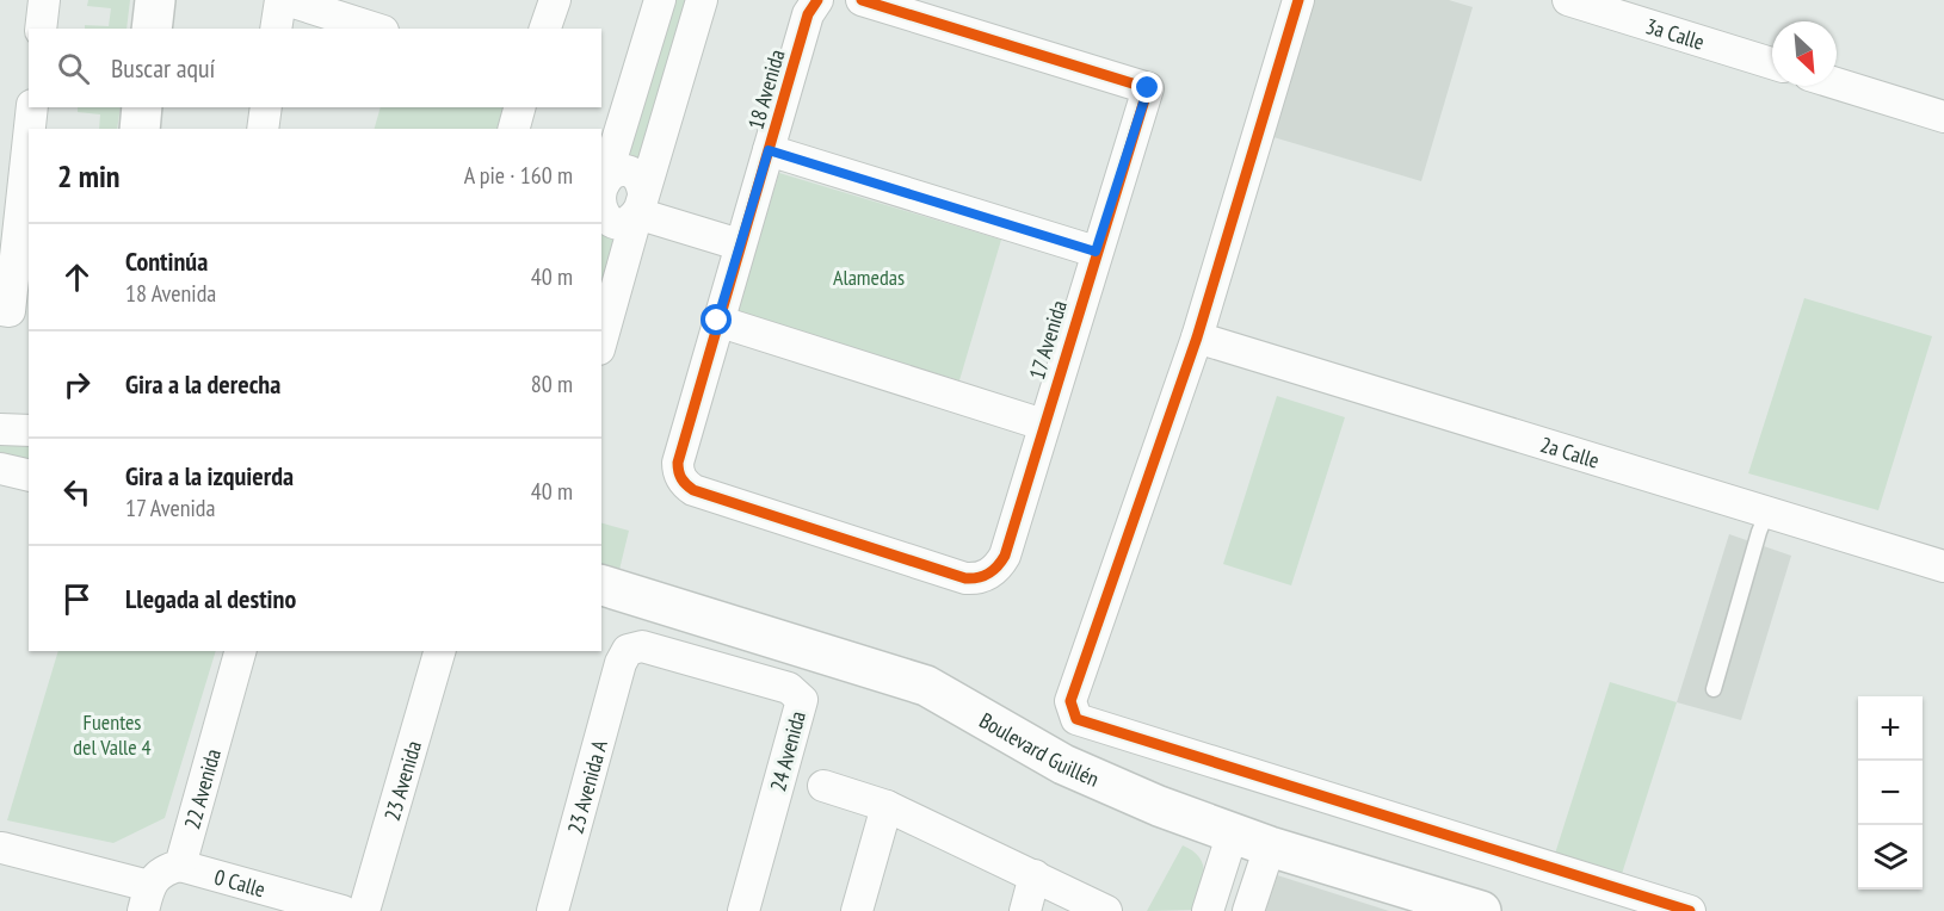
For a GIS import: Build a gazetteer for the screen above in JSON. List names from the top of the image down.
{
  "streets": {
    "main road": ["Boulevard Guillén"],
    "street": [
      "3a Calle",
      "18 Avenida",
      "17 Avenida",
      "2a Calle",
      "24 Avenida",
      "23 Avenida",
      "23 Avenida A",
      "22 Avenida",
      "0 Calle"
    ]
  },
  "crossings": [
    ["18 Avenida", "17 Avenida"],
    ["24 Avenida", "23 Avenida A"],
    ["22 Avenida", "0 Calle"]
  ],
  "parks": ["Alamedas", "Fuentes del Valle 4"],
  "north": "bottom right",
  "page": {
    "search": "Buscar aquí",
    "heading": ["2 min", "A pie · 160 m"],
    "list": [
      ["Continúa", "18 Avenida", "40 m"],
      ["Gira a la derecha", "80 m"],
      ["Gira a la izquierda", "17 Avenida", "40 m"],
      "Llegada al destino"
    ],
    "map_buttons": ["+", "−"]
  }
}
